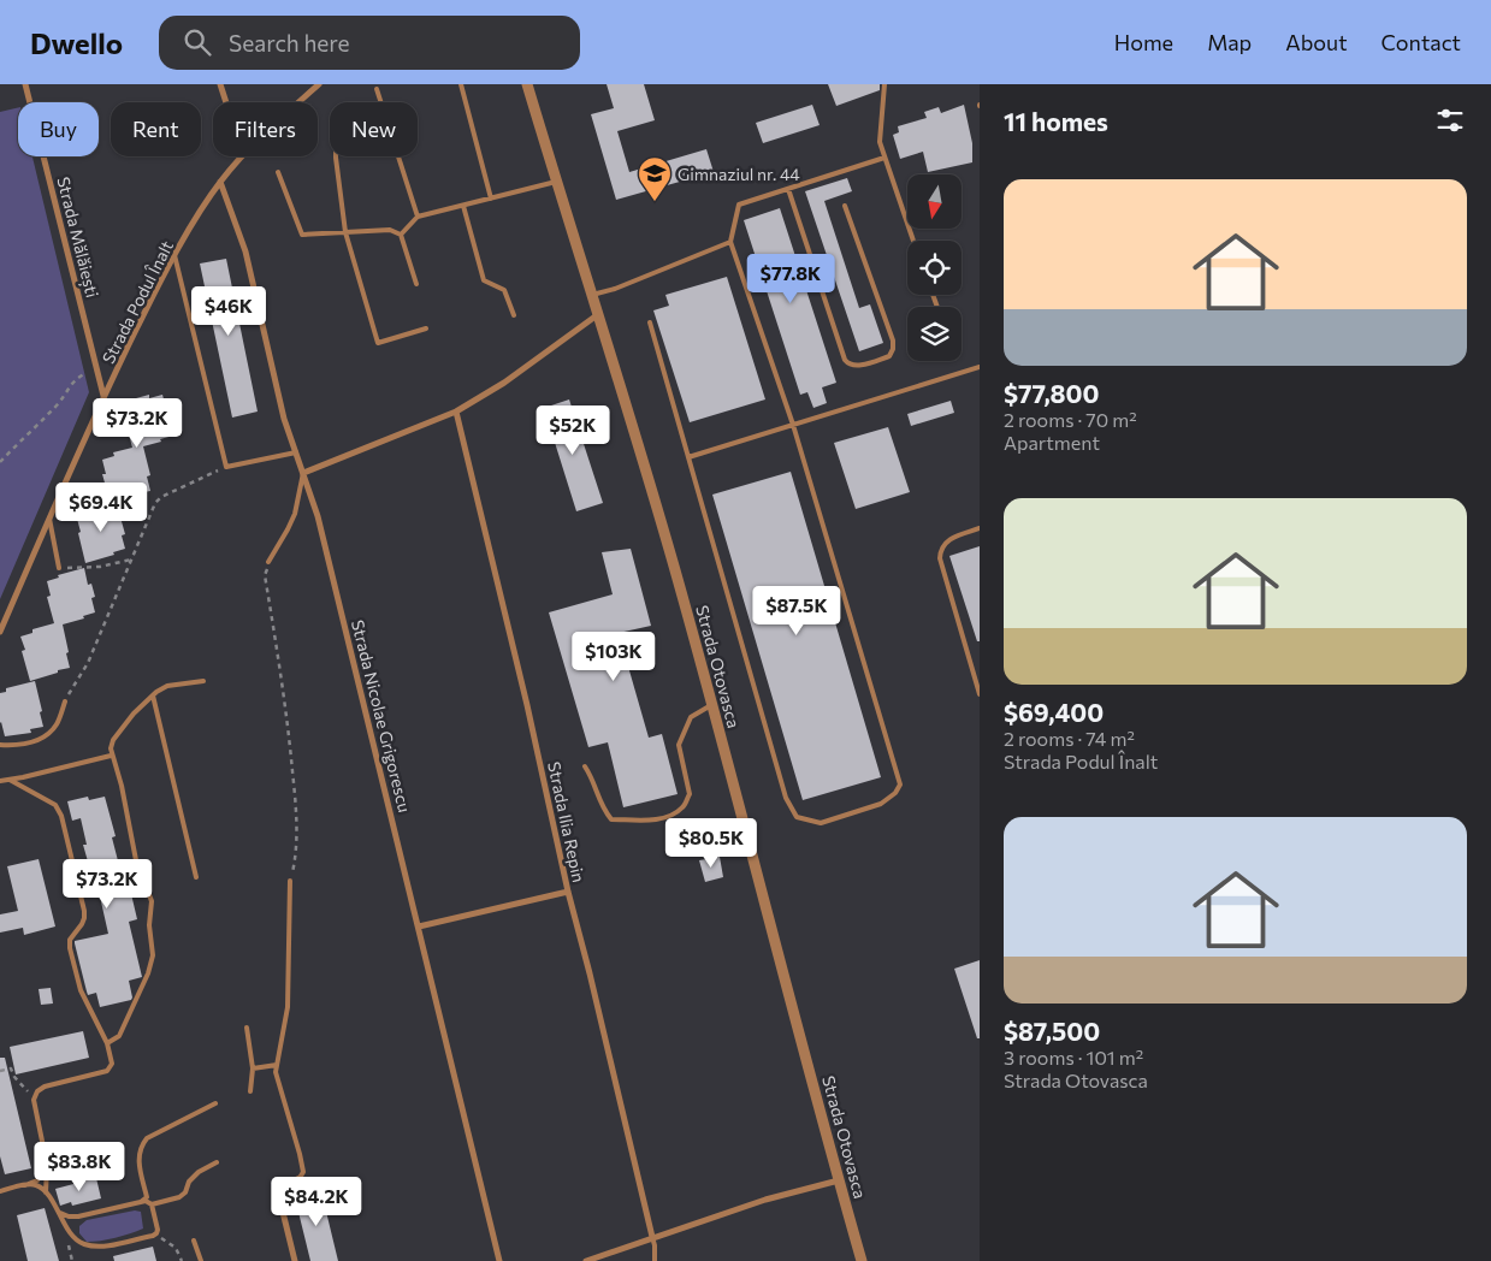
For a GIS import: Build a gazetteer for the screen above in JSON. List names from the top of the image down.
{
  "streets": {
    "street": [
      "Strada Mălăiești",
      "Strada Podul Înalt",
      "Strada Otovasca",
      "Strada Nicolae Grigorescu",
      "Strada Ilia Repin"
    ]
  },
  "crossings": [
    ["Strada Mălăiești", "Strada Podul Înalt"],
    ["Strada Podul Înalt", "Strada Nicolae Grigorescu"]
  ],
  "places": {
    "school or university": ["Gimnaziul nr. 44"]
  },
  "north": "bottom",
  "page": {
    "header": "Dwello",
    "search": "Search here",
    "nav": [
      "Home",
      "Map",
      "About",
      "Contact"
    ],
    "heading": "11 homes",
    "chip": [
      "Buy",
      "Rent",
      "Filters",
      "New"
    ],
    "list": [
      {
        "name": "$77,800",
        "note": "2 rooms · 70 m² · Apartment"
      },
      {
        "name": "$69,400",
        "note": "2 rooms · 74 m² · Strada Podul Înalt"
      },
      {
        "name": "$87,500",
        "note": "3 rooms · 101 m² · Strada Otovasca"
      }
    ],
    "price": [
      "$77.8K",
      "$46K",
      "$73.2K",
      "$52K",
      "$69.4K",
      "$87.5K",
      "$103K",
      "$80.5K",
      "$73.2K",
      "$83.8K",
      "$84.2K"
    ]
  }
}
